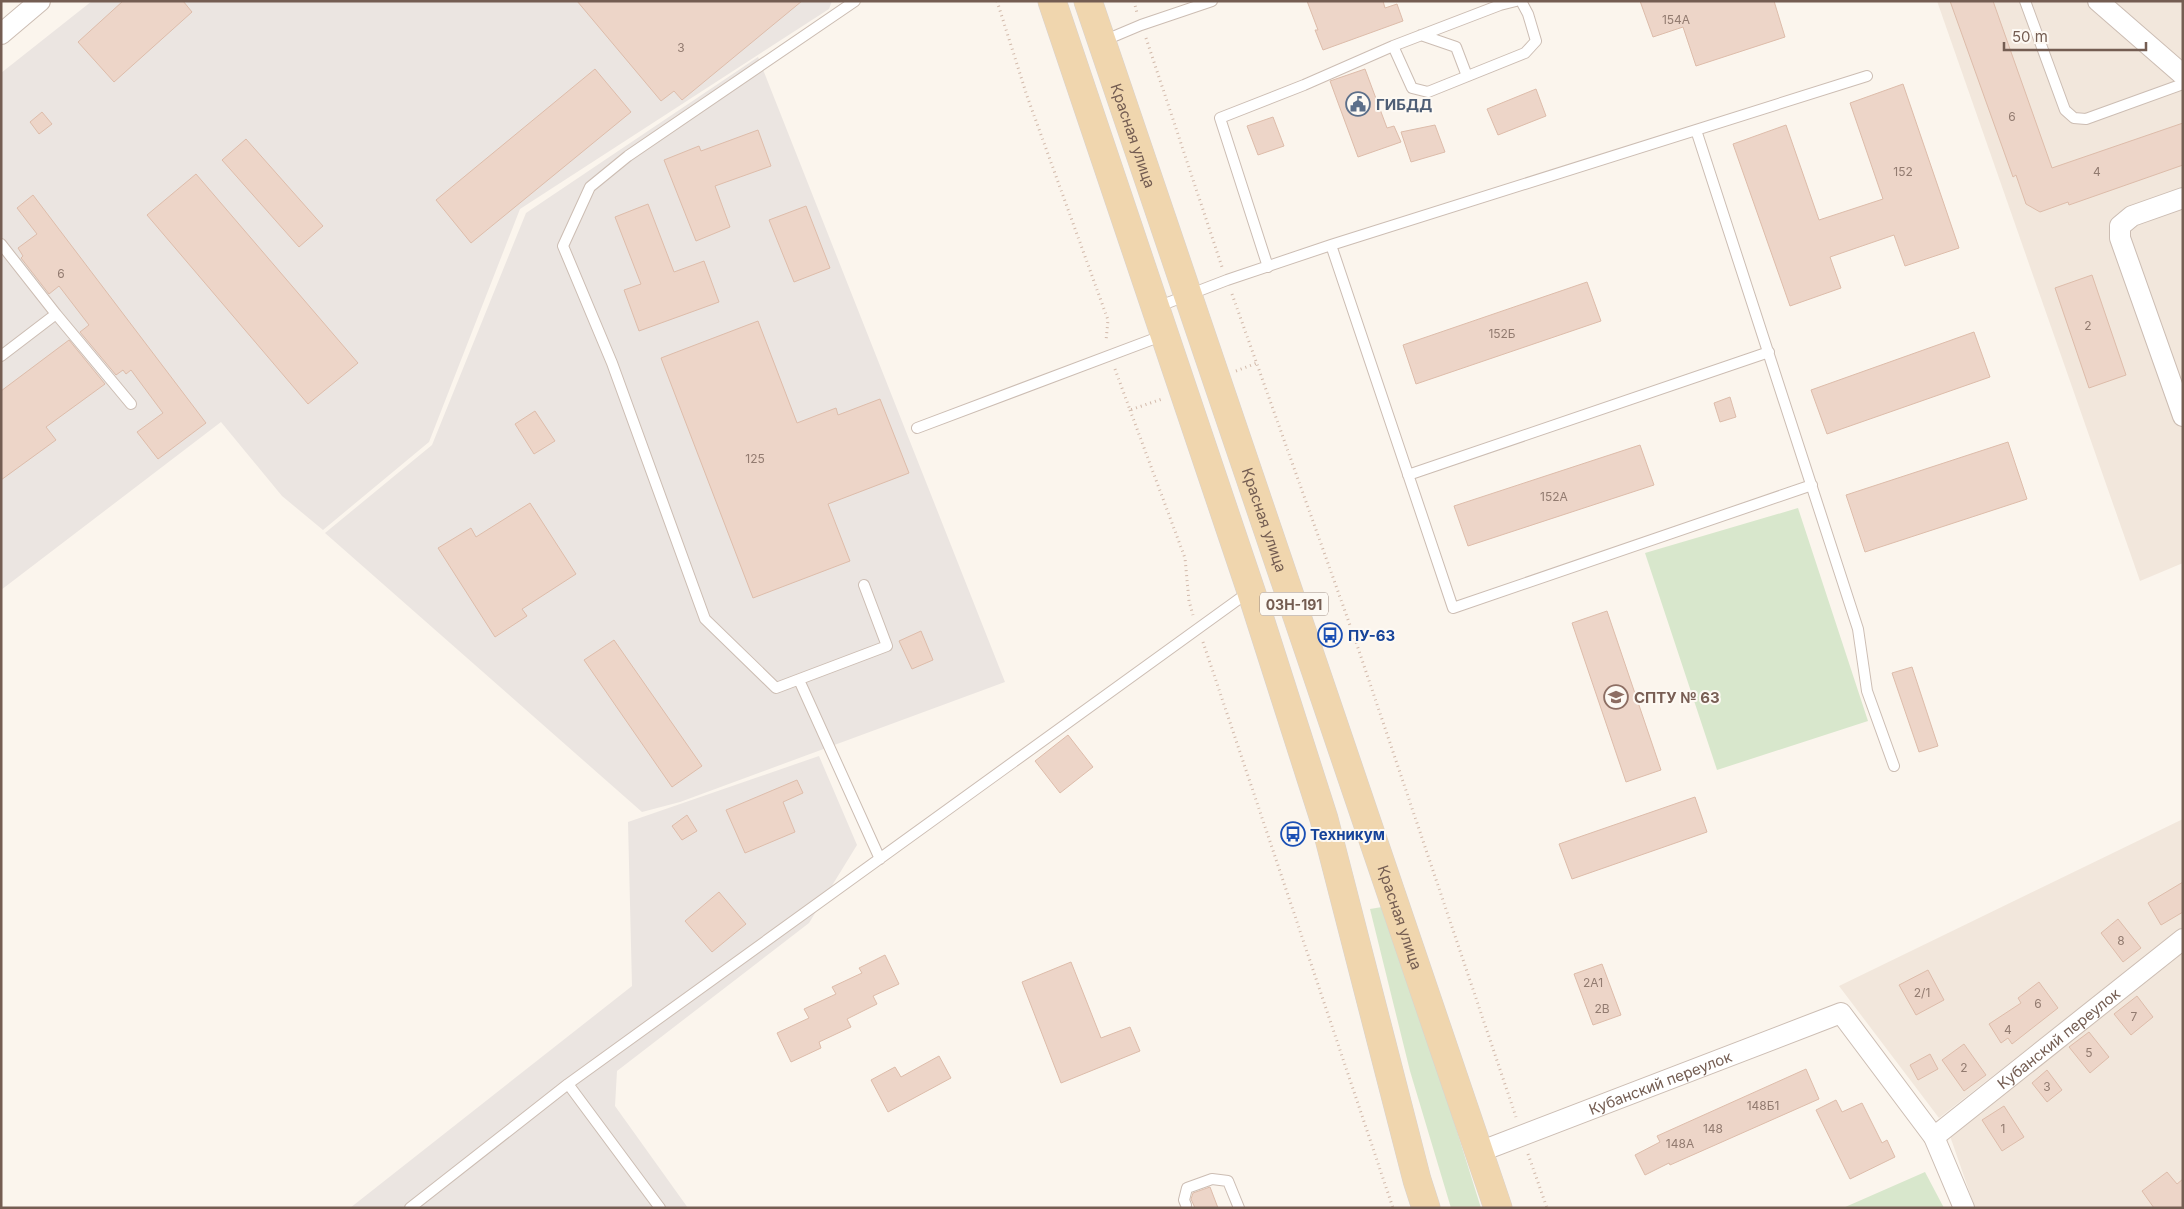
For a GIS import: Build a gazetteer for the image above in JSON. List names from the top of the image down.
{
  "streets": {
    "main road": ["Красная улица", "03Н-191"],
    "street": ["Кубанский переулок"]
  },
  "crossings": [
    ["Красная улица", "Кубанский переулок"]
  ],
  "places": {
    "public building": ["ГИБДД"],
    "bus stop": ["ПУ-63", "Техникум"],
    "school or university": ["СПТУ № 63"]
  },
  "house_numbers": [
    "154А",
    "3",
    "6",
    "152",
    "4",
    "6",
    "2",
    "152Б",
    "125",
    "152А",
    "8",
    "2А1",
    "2/1",
    "6",
    "2В",
    "7",
    "4",
    "5",
    "2",
    "3",
    "148Б1",
    "148",
    "1",
    "148А"
  ],
  "scale_bar": "50 m"
}
